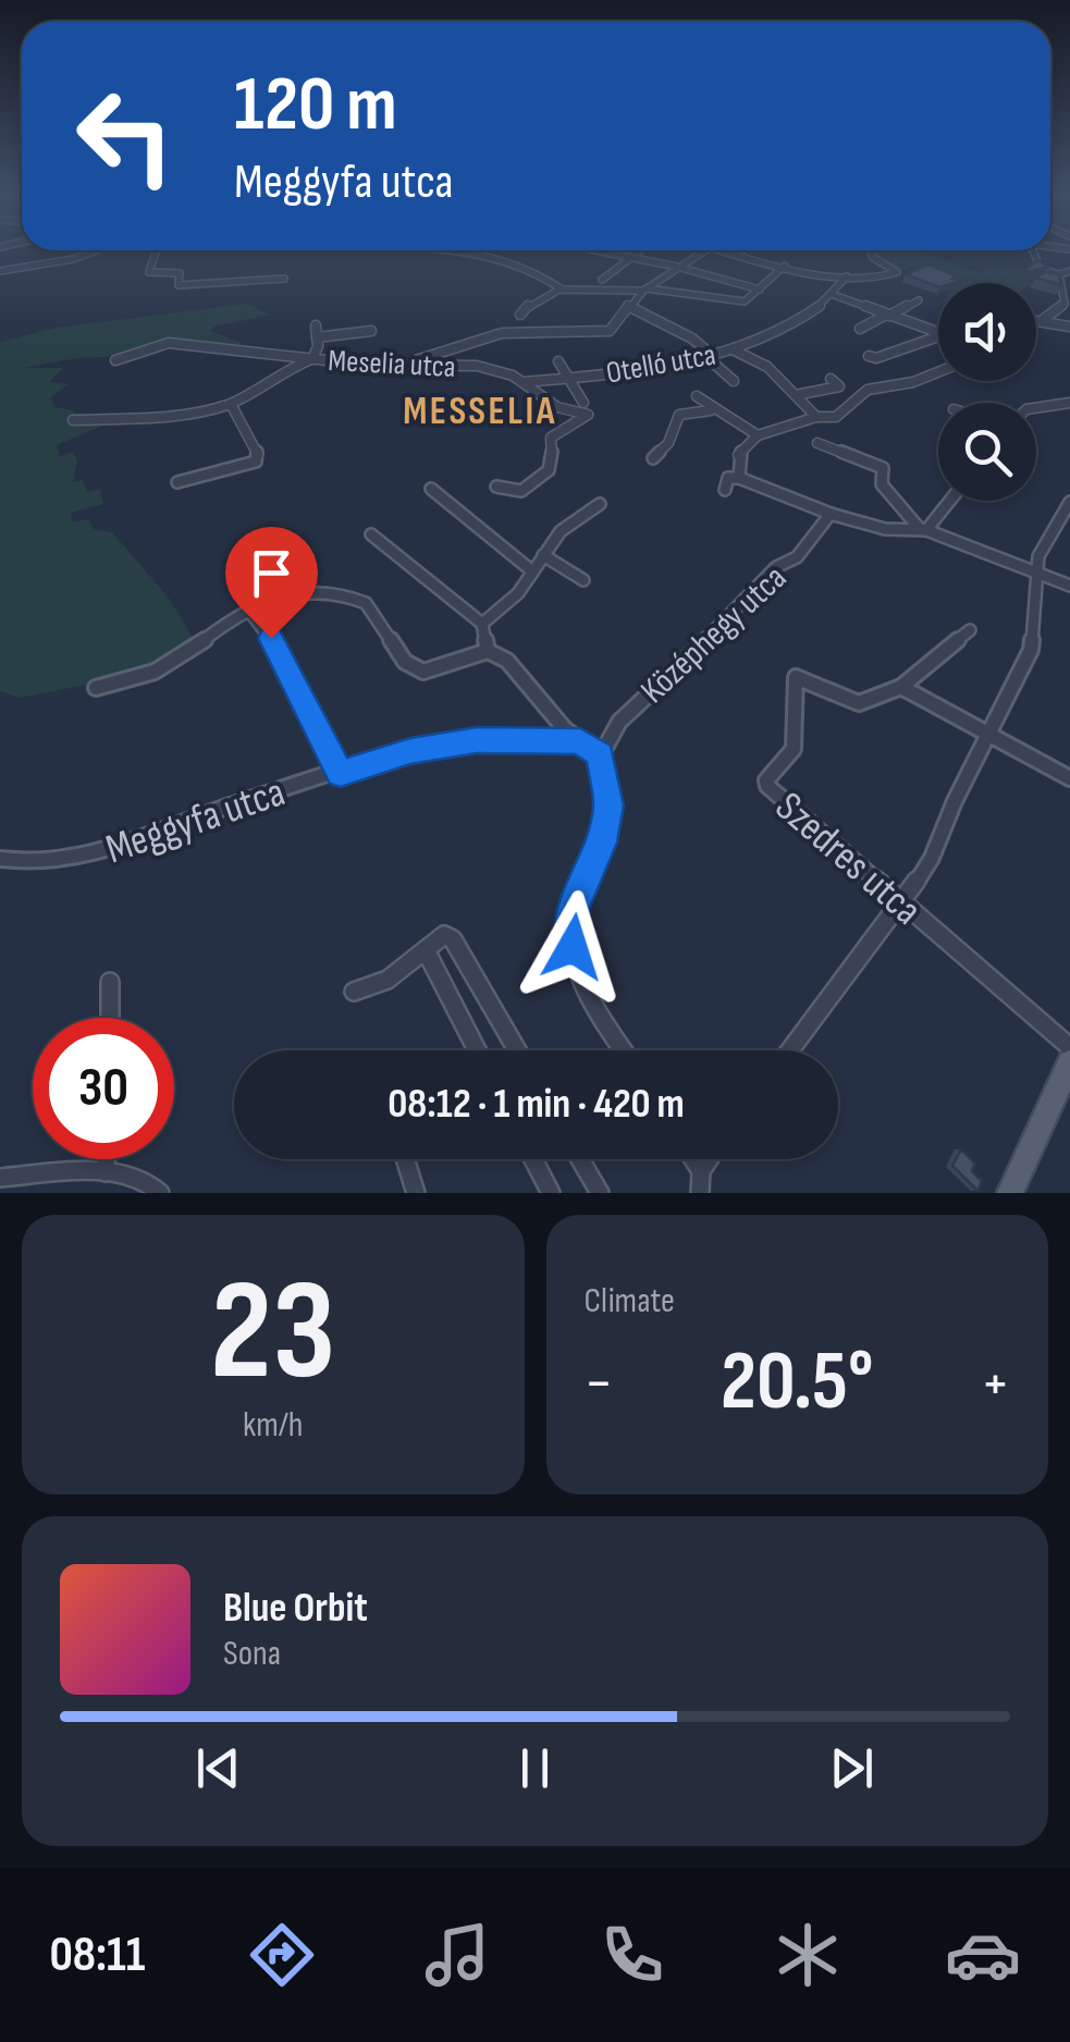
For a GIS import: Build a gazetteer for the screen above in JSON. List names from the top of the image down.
{
  "streets": {
    "street": [
      "Meselia utca",
      "Otelló utca",
      "Középhegy utca",
      "Meggyfa utca",
      "Szedres utca"
    ]
  },
  "crossings": [
    ["Meselia utca", "Otelló utca"]
  ],
  "districts": ["MESSELIA"],
  "page": {
    "turn": ["120 m", "Meggyfa utca"],
    "limit": "30",
    "trip": "08:12 · 1 min · 420 m",
    "tile": [
      ["23", "km/h"],
      "Climate"
    ],
    "heat": ["−", "20.5°", "+"],
    "song": ["Blue Orbit", "Sona"],
    "tabs": "08:11"
  }
}
